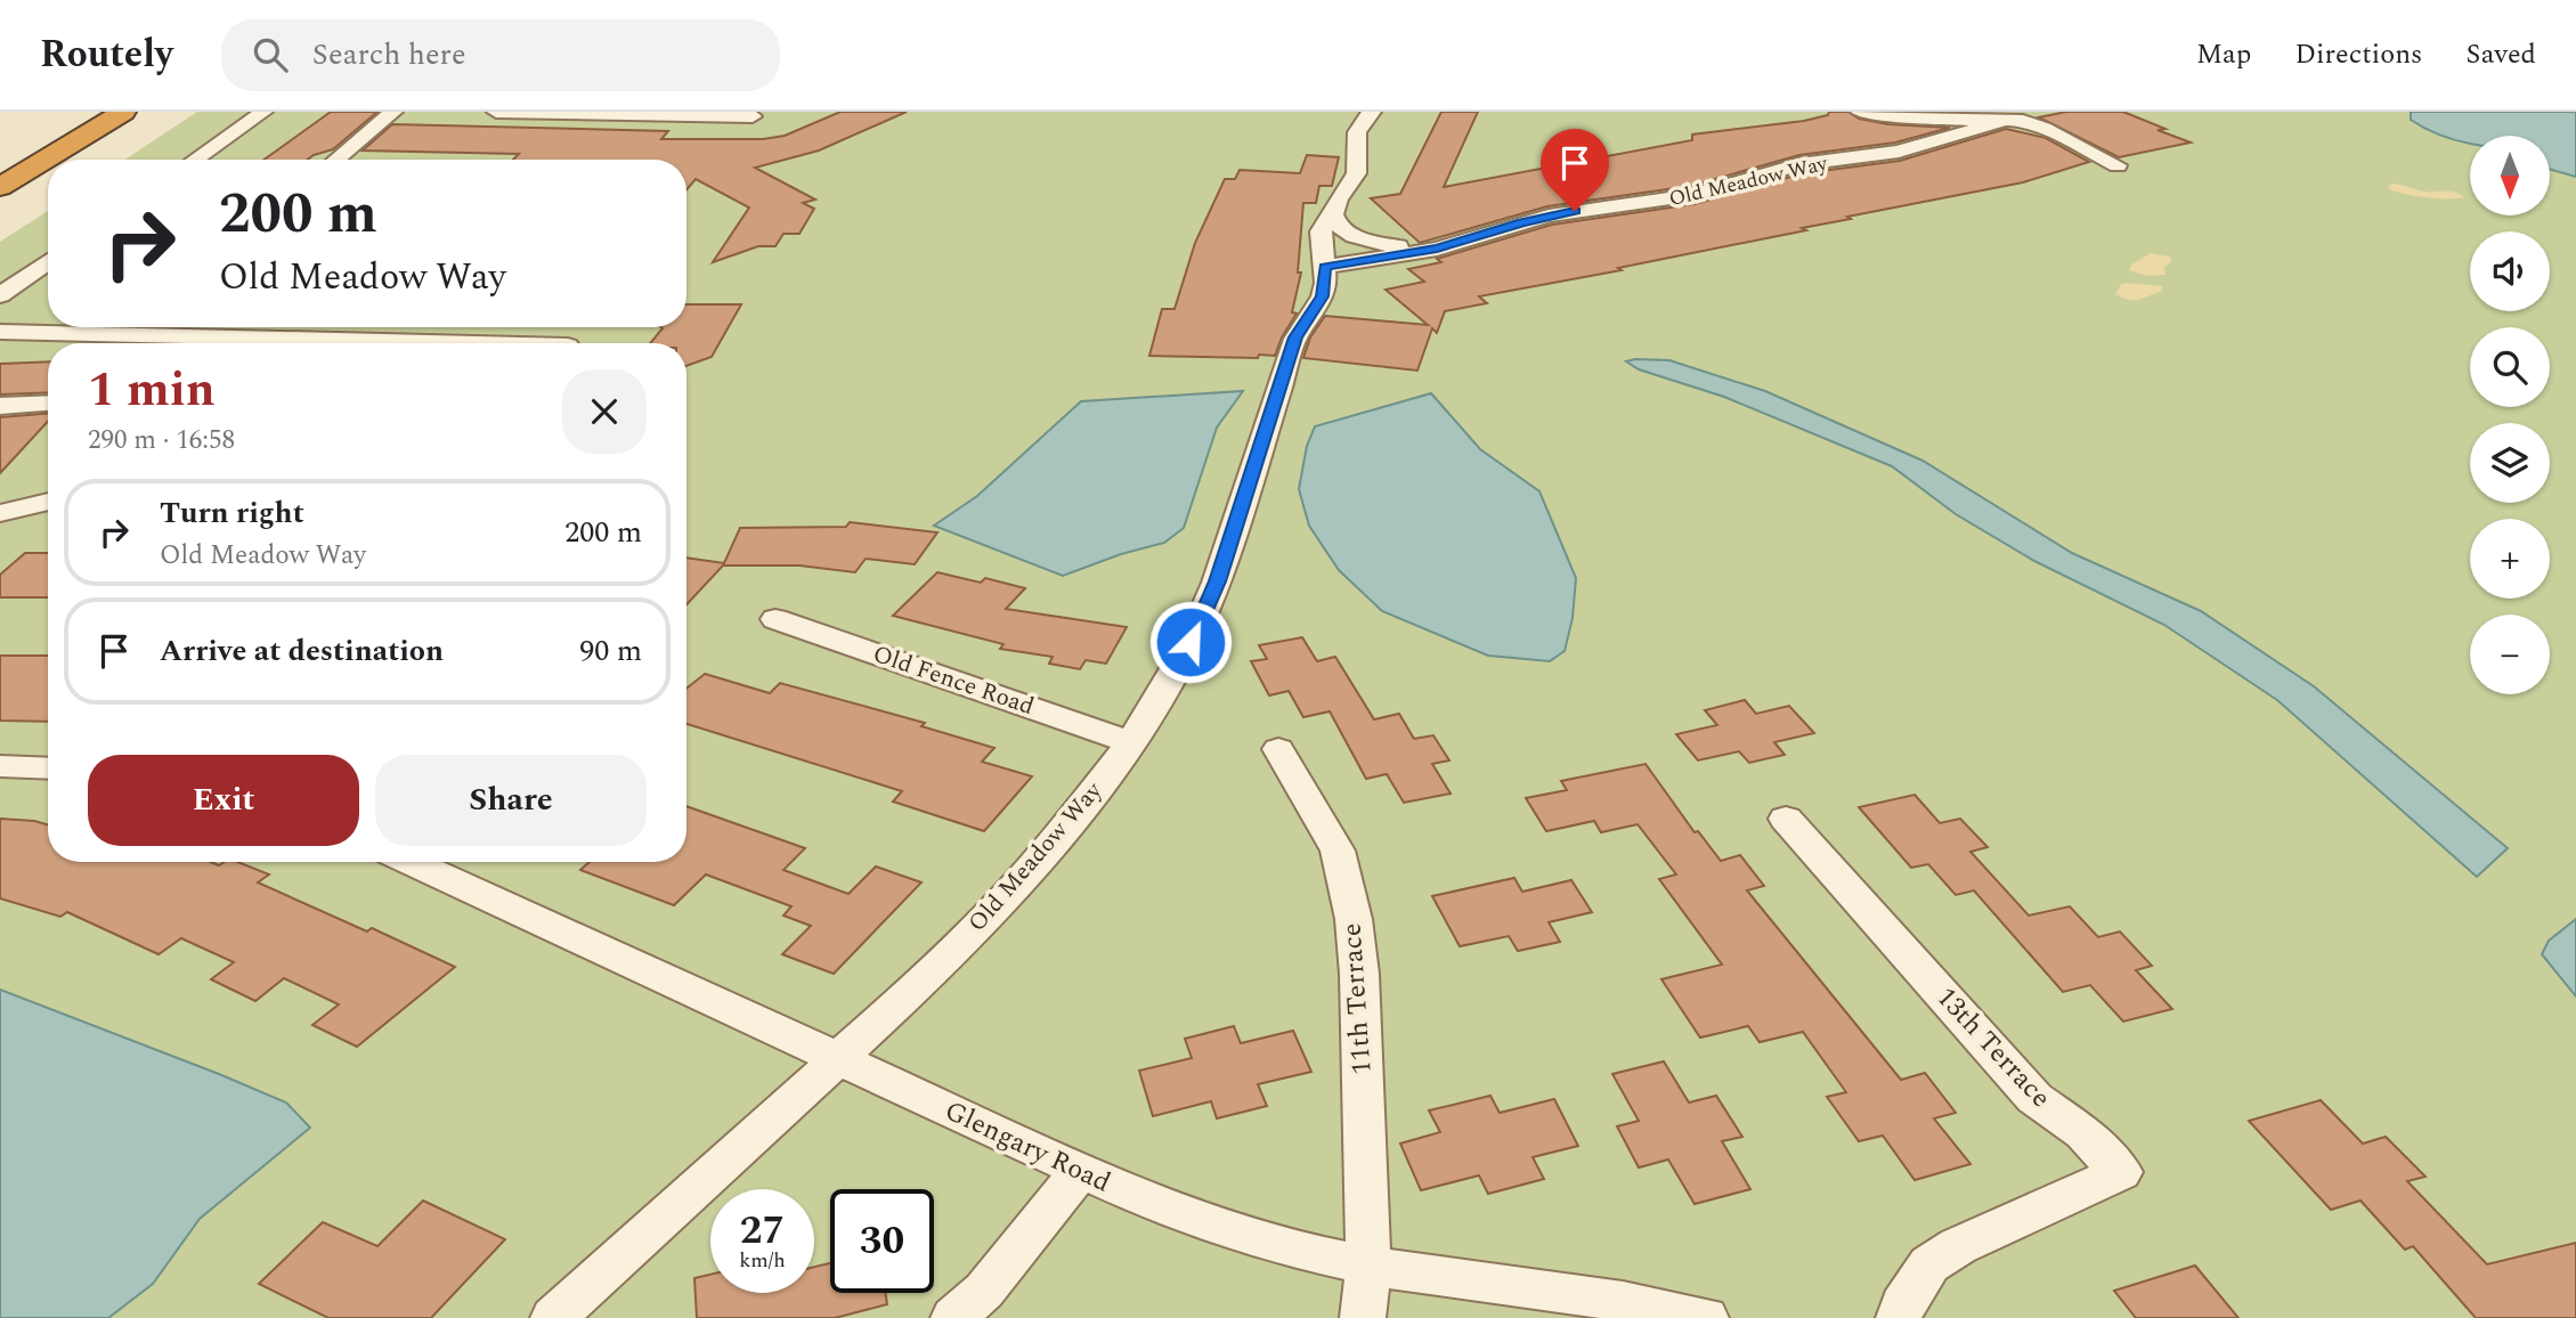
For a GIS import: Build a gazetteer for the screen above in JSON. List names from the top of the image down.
{
  "streets": {
    "street": [
      "Old Meadow Way",
      "Old Fence Road",
      "11th Terrace",
      "13th Terrace",
      "Glengary Road"
    ]
  },
  "crossings": [
    ["Old Meadow Way", "Old Fence Road"],
    ["Old Meadow Way", "Glengary Road"],
    ["11th Terrace", "Glengary Road"]
  ],
  "north": "bottom",
  "page": {
    "header": "Routely",
    "search": "Search here",
    "nav": ["Map", "Directions", "Saved"],
    "map_buttons": ["+", "−"],
    "turn": ["200 m", "Old Meadow Way"],
    "heading": ["1 min", "290 m · 16:58"],
    "list": [
      {
        "name": "Turn right",
        "note": "Old Meadow Way",
        "value": "200 m"
      },
      {
        "name": "Arrive at destination",
        "value": "90 m"
      }
    ],
    "buttons": ["Exit", "Share"],
    "speed": "27 km/h",
    "limit": "30"
  }
}
